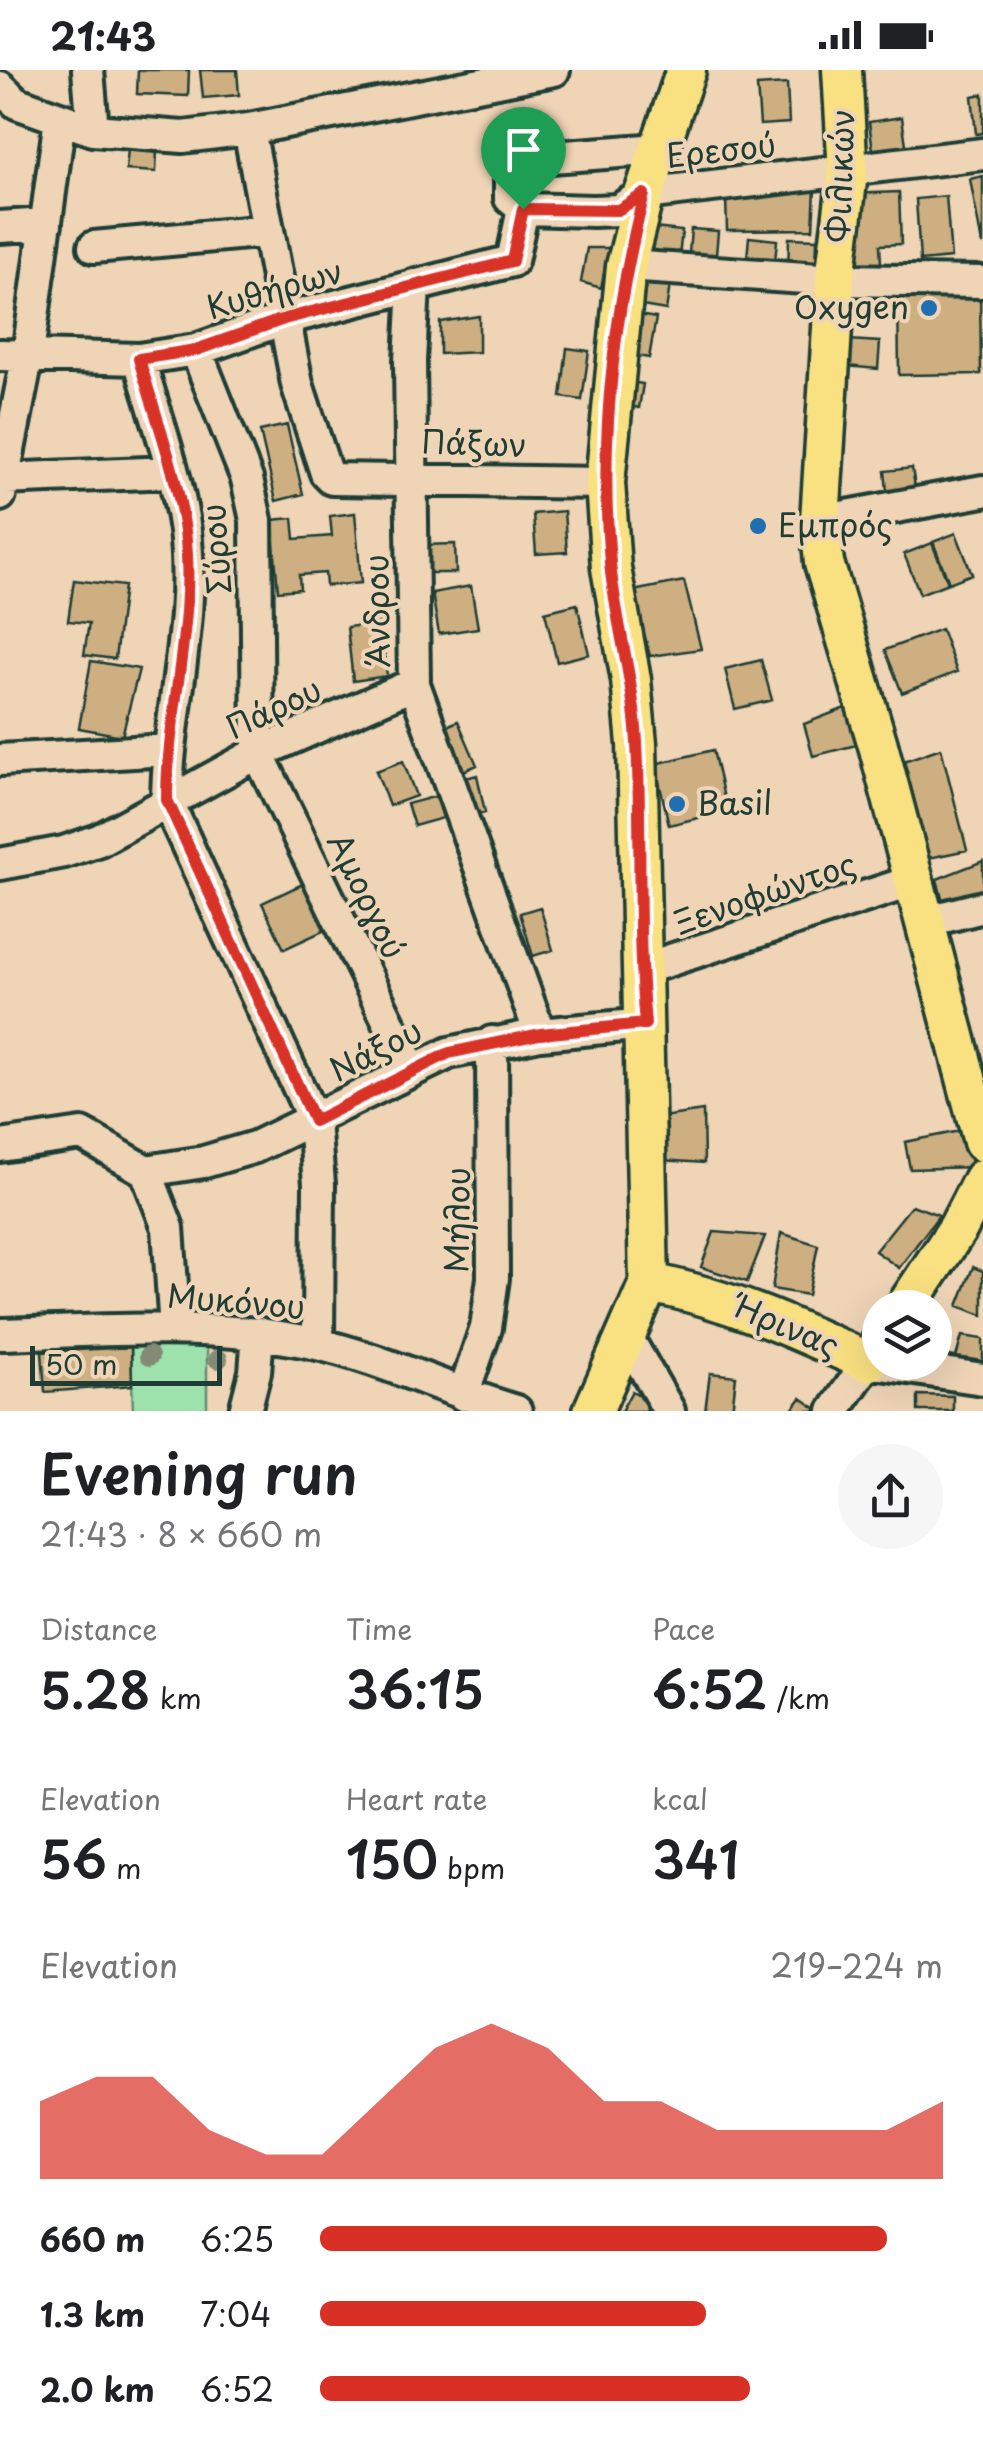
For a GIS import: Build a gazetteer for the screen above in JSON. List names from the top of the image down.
{
  "streets": {
    "main road": ["Φιλικών", "Ήρινας"],
    "street": [
      "Ερεσού",
      "Κυθήρων",
      "Πάξων",
      "Σύρου",
      "Άνδρου",
      "Πάρου",
      "Ξενοφώντος",
      "Αμοργού",
      "Νάξου",
      "Μήλου",
      "Μυκόνου"
    ]
  },
  "crossings": [
    ["Ερεσού", "Φιλικών"],
    ["Ερεσού", "Κυθήρων"],
    ["Φιλικών", "Ξενοφώντος"],
    ["Κυθήρων", "Πάξων"],
    ["Κυθήρων", "Σύρου"],
    ["Κυθήρων", "Άνδρου"],
    ["Πάξων", "Άνδρου"],
    ["Σύρου", "Πάρου"],
    ["Σύρου", "Αμοργού"],
    ["Άνδρου", "Πάρου"],
    ["Άνδρου", "Νάξου"],
    ["Πάρου", "Αμοργού"],
    ["Αμοργού", "Νάξου"],
    ["Νάξου", "Μήλου"],
    ["Μήλου", "Μυκόνου"]
  ],
  "places": ["Oxygen", "Εμπρός", "Basil"],
  "scale_bar": "50 m",
  "page": {
    "status": "21:43",
    "scale": "50 m",
    "heading": ["Evening run", "21:43 · 8 × 660 m"],
    "stats": [
      ["Distance", "5.28 km"],
      ["Time", "36:15"],
      ["Pace", "6:52 /km"],
      ["Elevation", "56 m"],
      ["Heart rate", "150 bpm"],
      ["kcal", "341"]
    ],
    "chart": ["Elevation", "219–224 m"],
    "list": [
      {
        "name": "660 m",
        "note": "6:25"
      },
      {
        "name": "1.3 km",
        "note": "7:04"
      },
      {
        "name": "2.0 km",
        "note": "6:52"
      }
    ]
  }
}
